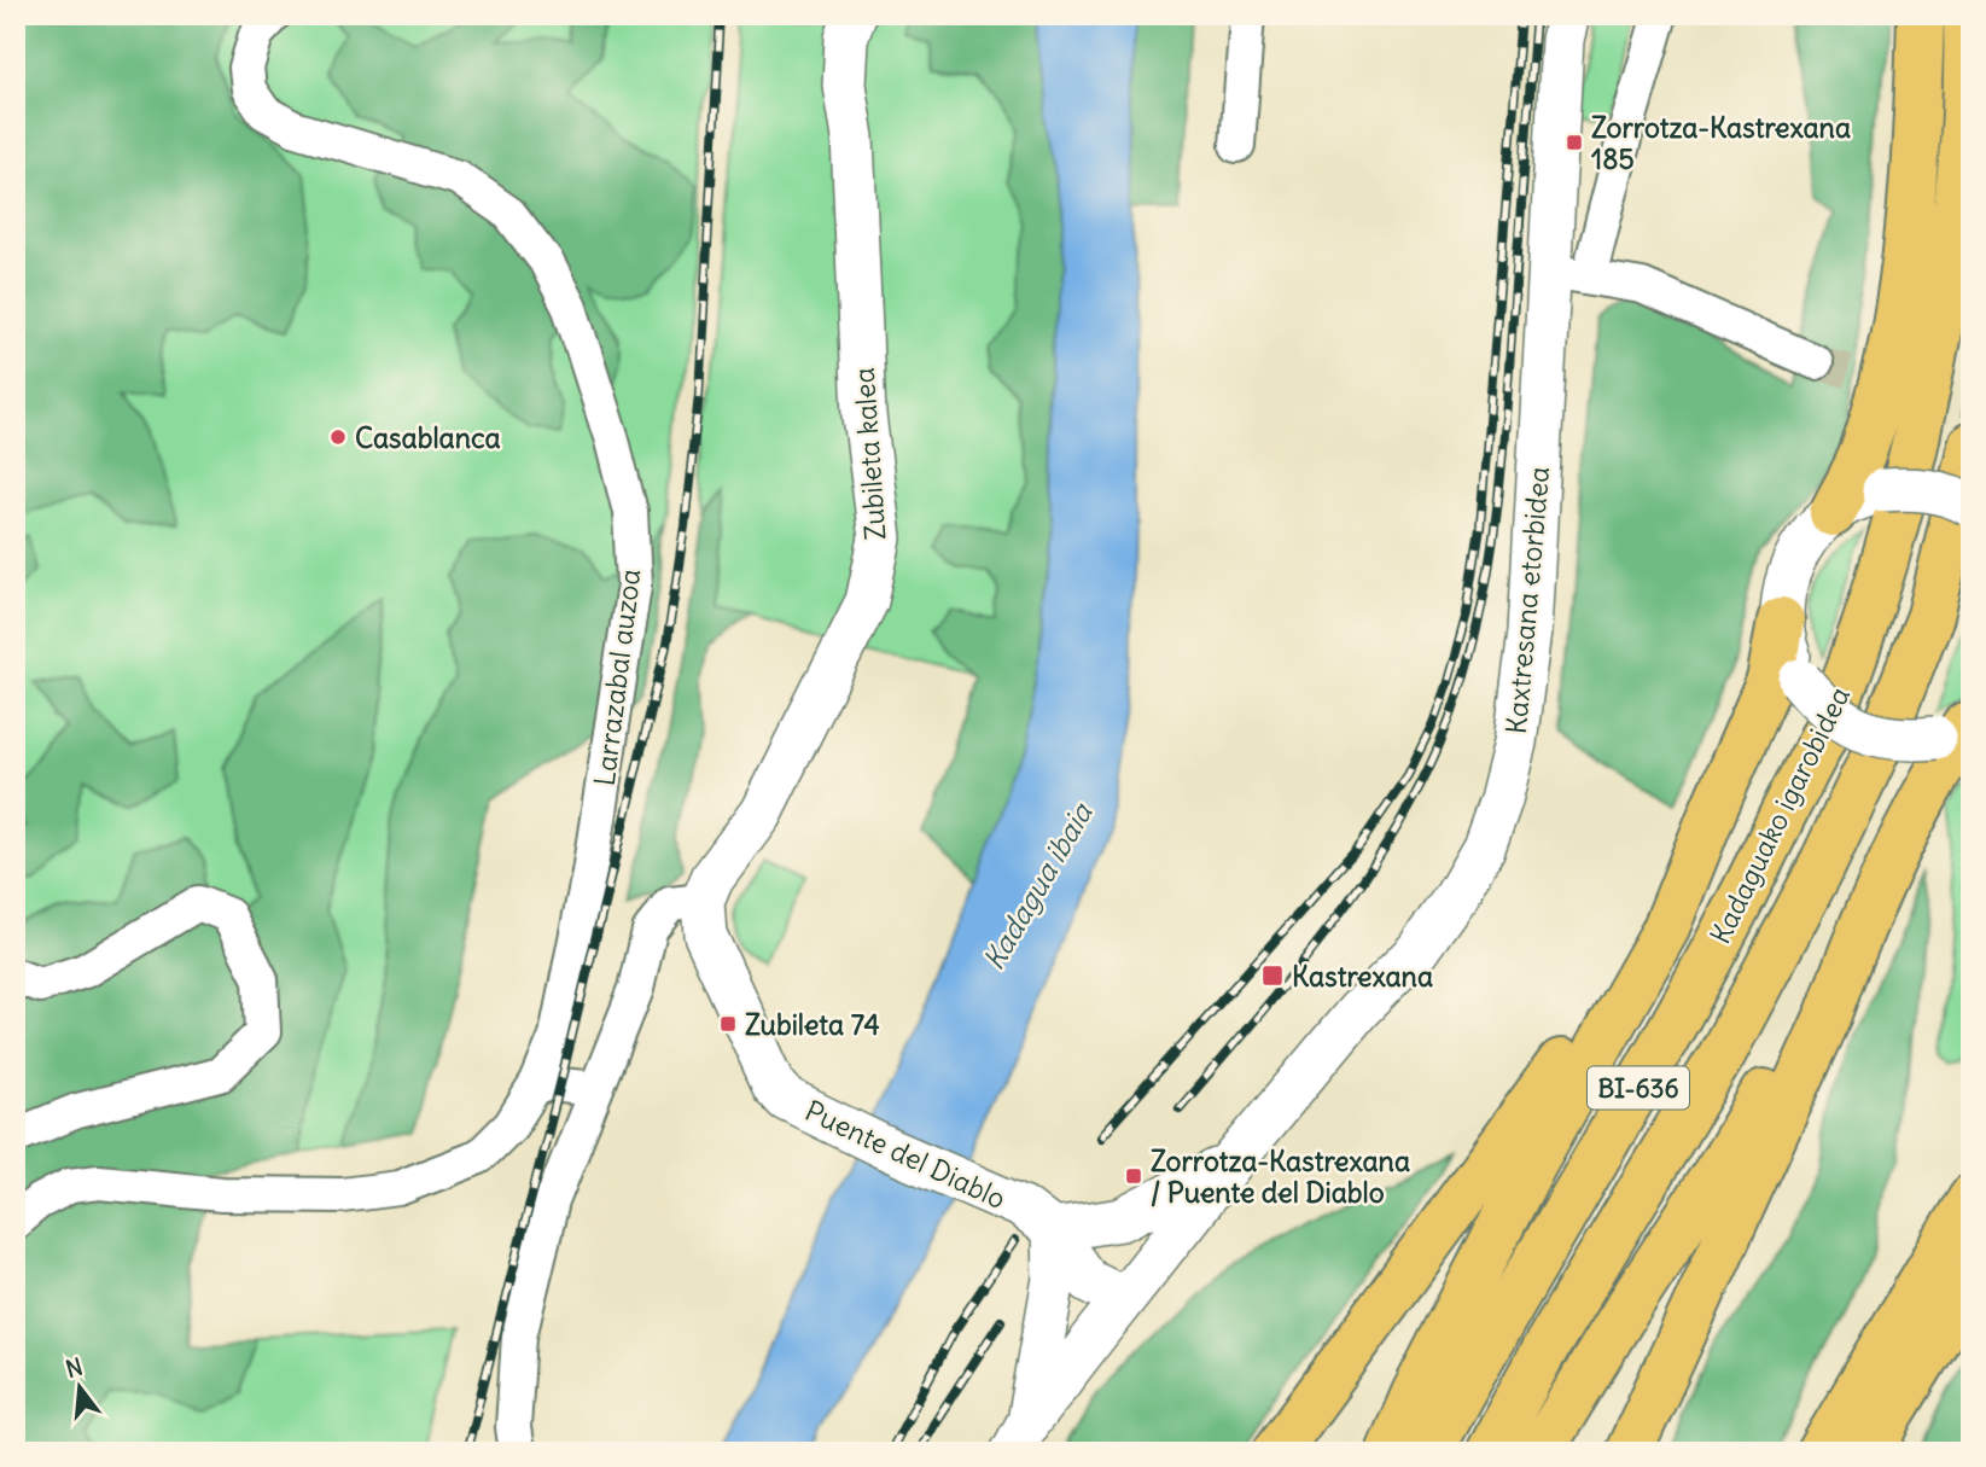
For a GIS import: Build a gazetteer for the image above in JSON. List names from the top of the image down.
{
  "streets": {
    "highway": ["Kadaguako igarobidea", "BI-636"],
    "street": [
      "Zubileta kalea",
      "Kaxtresana etorbidea",
      "Larrazabal auzoa",
      "Puente del Diablo"
    ]
  },
  "crossings": [
    ["Zubileta kalea", "Puente del Diablo"]
  ],
  "water": ["Kadagua ibaia"],
  "places": {
    "transit": [
      "Zorrotza-Kastrexana 185",
      "Kastrexana",
      "Zubileta 74",
      "Zorrotza-Kastrexana / Puente del Diablo"
    ],
    "other": ["Casablanca"]
  },
  "north": "top"
}
